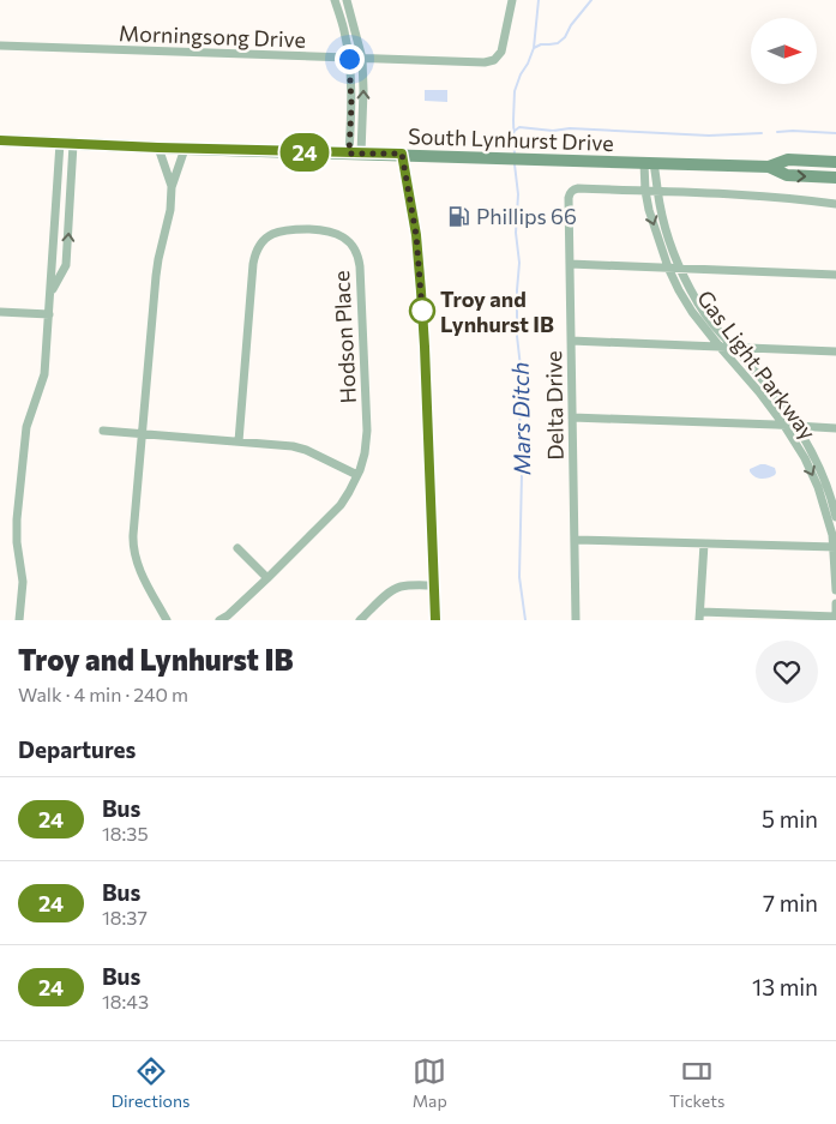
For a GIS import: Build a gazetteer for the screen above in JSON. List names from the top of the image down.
{
  "streets": {
    "main road": ["South Lynhurst Drive"],
    "street": [
      "Morningsong Drive",
      "Hodson Place",
      "Gas Light Parkway",
      "Delta Drive"
    ]
  },
  "crossings": [
    ["South Lynhurst Drive", "Gas Light Parkway"],
    ["Gas Light Parkway", "Delta Drive"]
  ],
  "water": ["Mars Ditch"],
  "places": {
    "fuel station": ["Phillips 66"],
    "other": ["Troy and Lynhurst IB"]
  },
  "lines": ["bus line 24"],
  "north": "right",
  "page": {
    "on_map": "24",
    "heading": [
      ["Troy and Lynhurst IB", "Walk · 4 min · 240 m"],
      "Departures"
    ],
    "list": [
      {
        "mark": "24",
        "name": "Bus",
        "note": "18:35",
        "value": "5 min"
      },
      {
        "mark": "24",
        "name": "Bus",
        "note": "18:37",
        "value": "7 min"
      },
      {
        "mark": "24",
        "name": "Bus",
        "note": "18:43",
        "value": "13 min"
      }
    ],
    "tabs": ["Directions", "Map", "Tickets"]
  }
}
